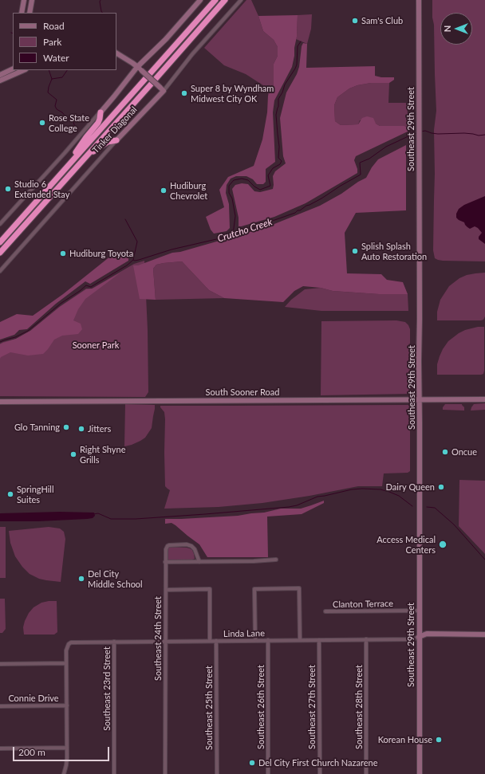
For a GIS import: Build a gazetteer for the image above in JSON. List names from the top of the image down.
{
  "streets": {
    "highway": ["Tinker Diagonal"],
    "main road": ["Southeast 29th Street", "South Sooner Road"],
    "street": [
      "Clanton Terrace",
      "Linda Lane",
      "Southeast 24th Street",
      "Southeast 23rd Street",
      "Connie Drive",
      "Southeast 26th Street",
      "Southeast 27th Street",
      "Southeast 28th Street",
      "Southeast 25th Street"
    ]
  },
  "crossings": [
    ["Southeast 29th Street", "South Sooner Road"],
    ["Southeast 29th Street", "Clanton Terrace"],
    ["Southeast 29th Street", "Linda Lane"],
    ["Linda Lane", "Southeast 24th Street"],
    ["Linda Lane", "Southeast 23rd Street"],
    ["Linda Lane", "Southeast 26th Street"],
    ["Linda Lane", "Southeast 27th Street"],
    ["Linda Lane", "Southeast 28th Street"],
    ["Linda Lane", "Southeast 25th Street"]
  ],
  "water": ["Crutcho Creek"],
  "parks": ["Sooner Park"],
  "places": [
    "Sam's Club",
    "Super 8 by Wyndham Midwest City OK",
    "Rose State College",
    "Studio 6 Extended Stay",
    "Hudiburg Chevrolet",
    "Splish Splash Auto Restoration",
    "Hudiburg Toyota",
    "Glo Tanning",
    "Jitters",
    "Oncue",
    "Right Shyne Grills",
    "Dairy Queen",
    "SpringHill Suites",
    "Access Medical Centers",
    "Del City Middle School",
    "Korean House",
    "Del City First Church Nazarene"
  ],
  "legend": ["Road", "Park", "Water"],
  "scale_bar": "200 m",
  "north": "left"
}
